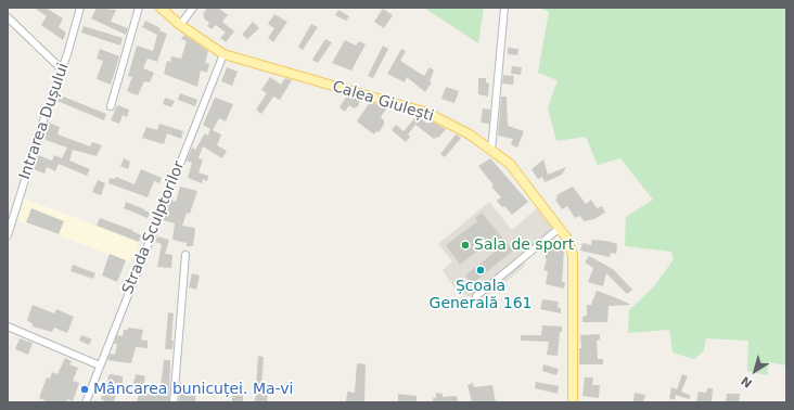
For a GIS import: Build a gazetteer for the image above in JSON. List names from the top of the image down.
{
  "streets": {
    "main road": ["Calea Giulești"],
    "street": ["Intrarea Dușului", "Strada Sculptorilor"]
  },
  "crossings": [
    ["Calea Giulești", "Strada Sculptorilor"]
  ],
  "places": ["Sala de sport", "Școala Generală 161", "Mâncarea bunicuței. Ma-vi"],
  "north": "bottom left"
}
